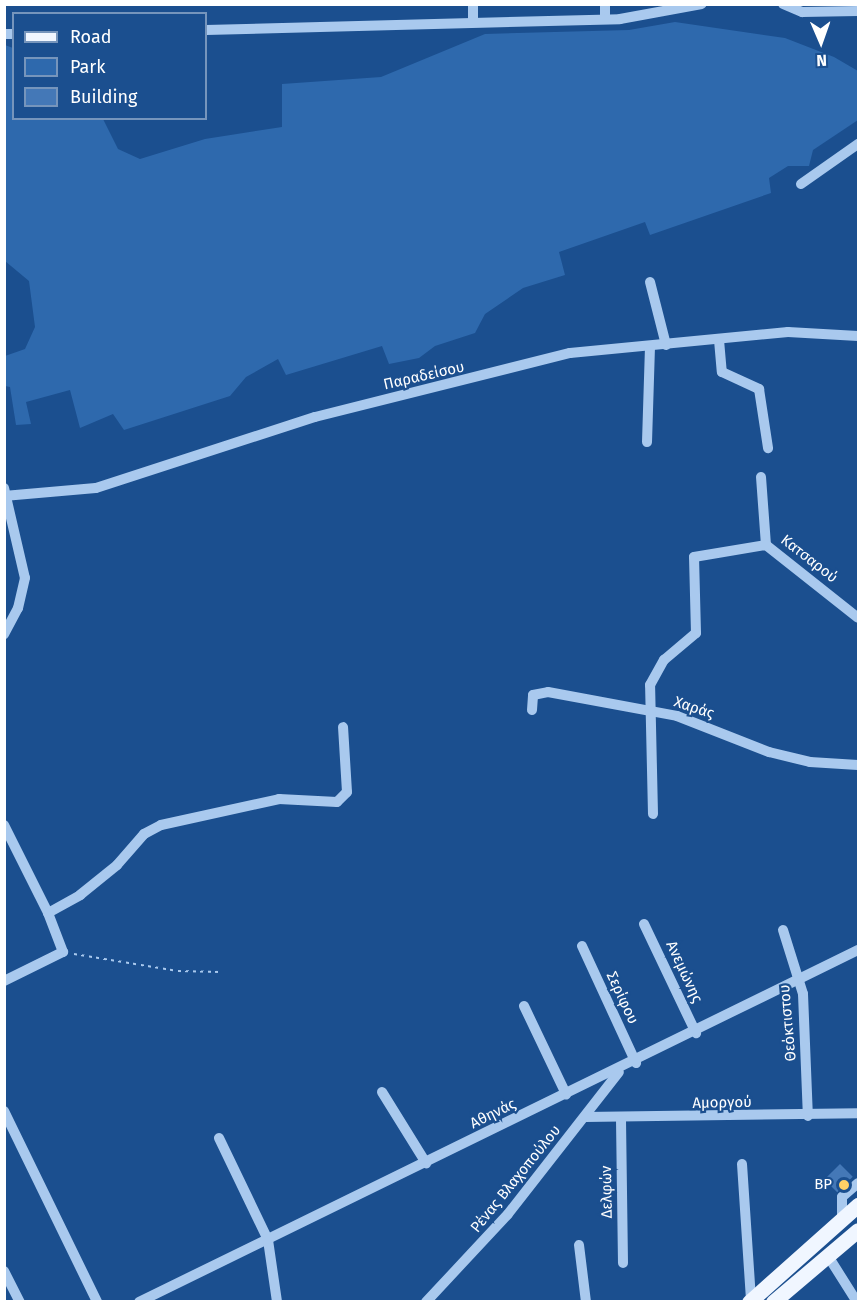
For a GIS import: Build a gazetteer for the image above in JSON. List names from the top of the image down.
{
  "streets": {
    "street": [
      "Παραδείσου",
      "Κατσαρού",
      "Χαράς",
      "Ανεμώνης",
      "Σερίφου",
      "Θεόκτιστου",
      "Αμοργού",
      "Αθηνάς",
      "Ρένας Βλαχοπούλου",
      "Δελφών"
    ]
  },
  "crossings": [
    ["Ανεμώνης", "Αθηνάς"],
    ["Σερίφου", "Αθηνάς"],
    ["Θεόκτιστου", "Αμοργού"],
    ["Θεόκτιστου", "Αθηνάς"],
    ["Αμοργού", "Ρένας Βλαχοπούλου"],
    ["Αμοργού", "Δελφών"],
    ["Αθηνάς", "Ρένας Βλαχοπούλου"]
  ],
  "places": ["BP"],
  "legend": ["Road", "Park", "Building"],
  "north": "bottom"
}
